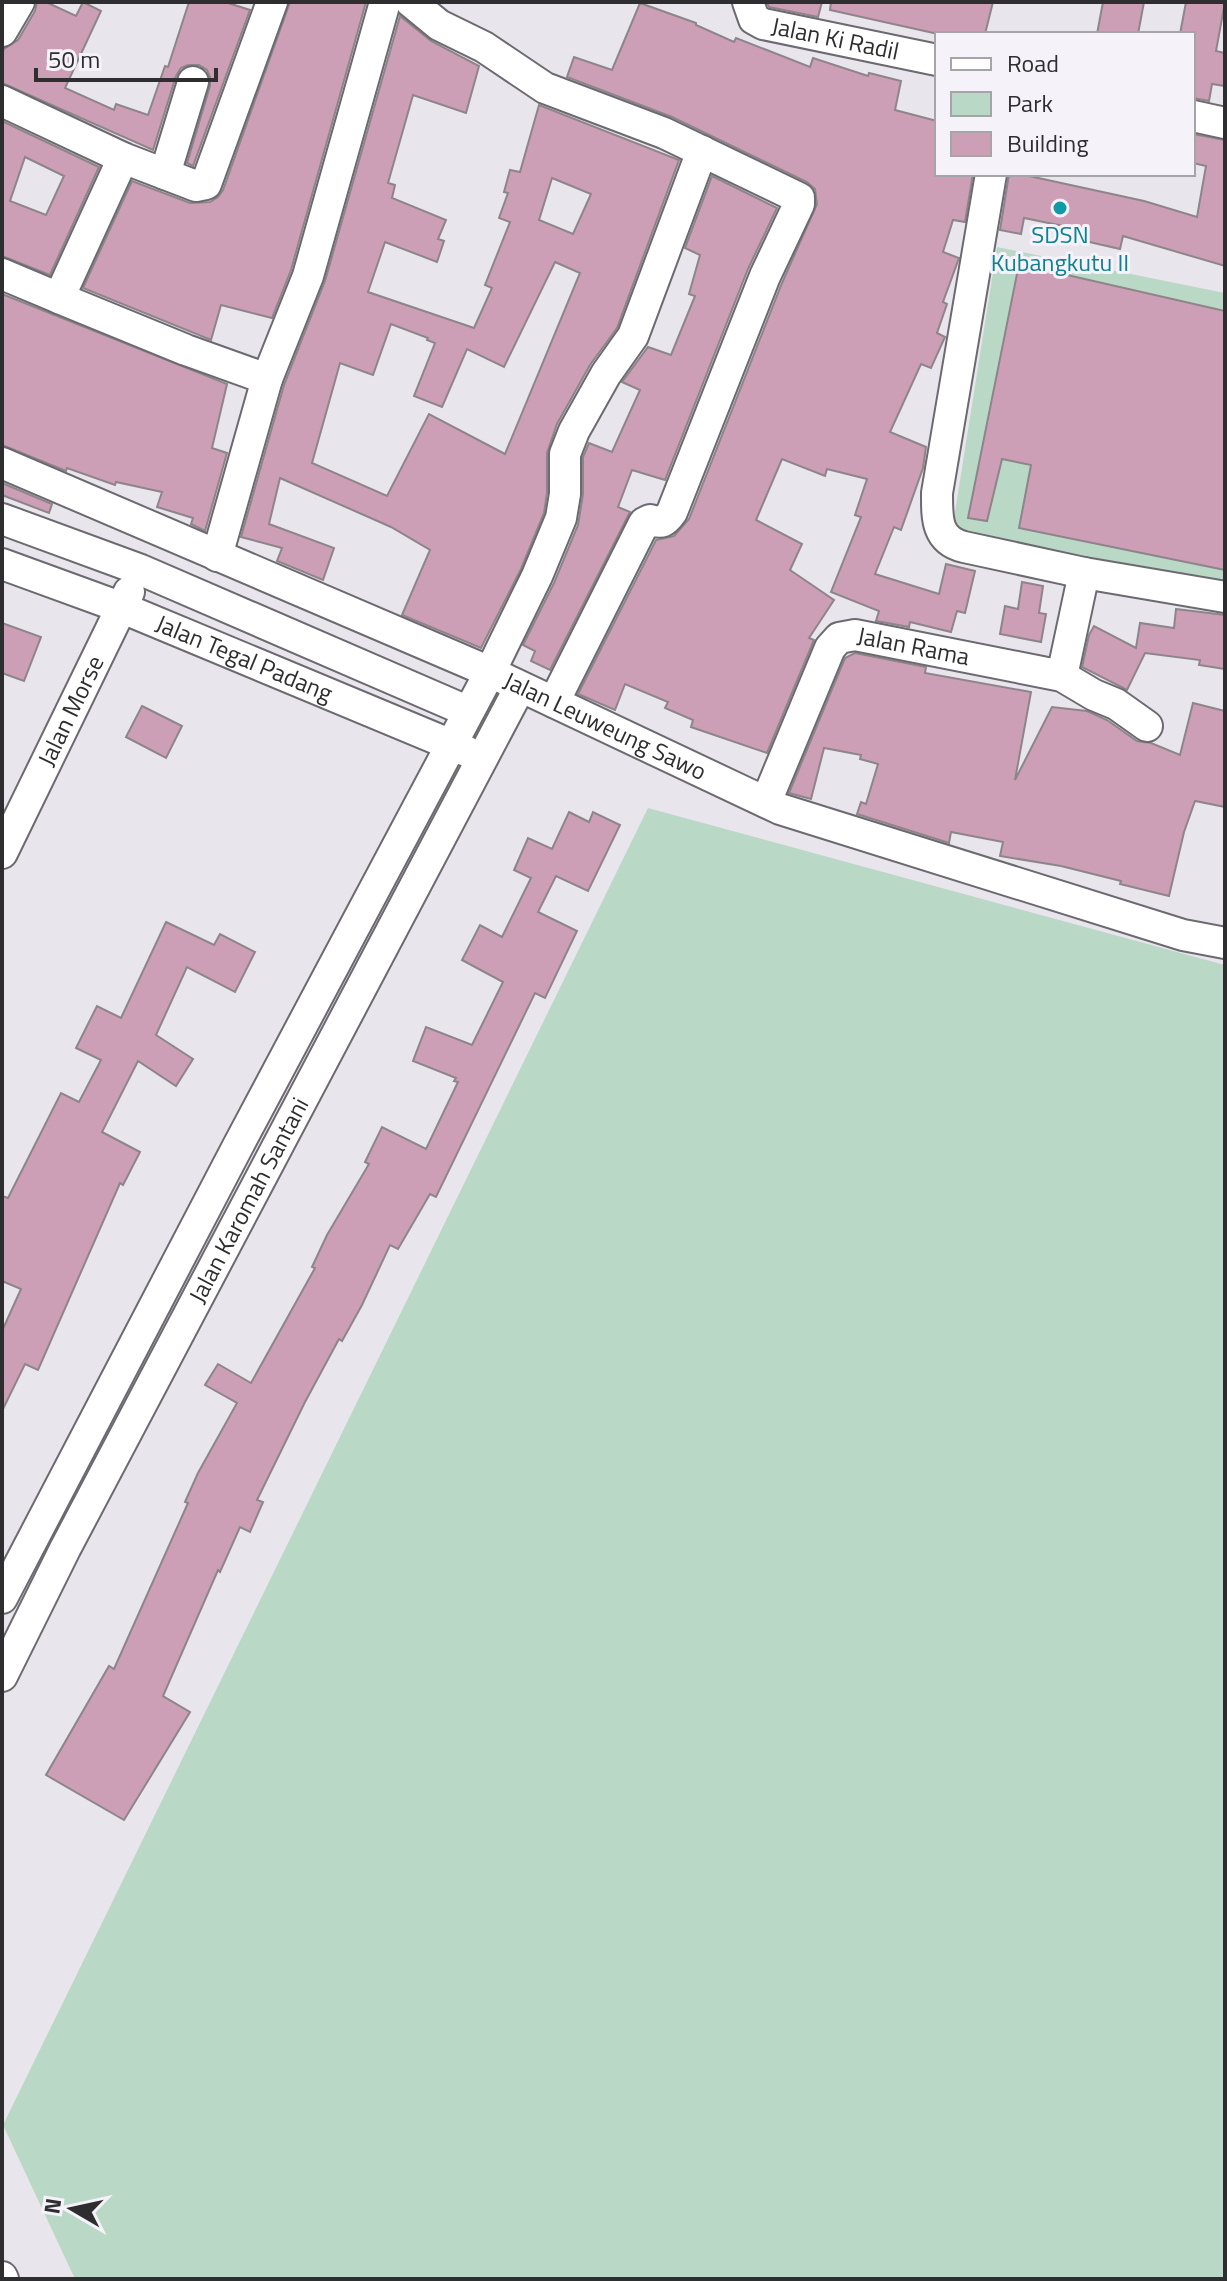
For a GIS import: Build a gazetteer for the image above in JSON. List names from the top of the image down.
{
  "streets": {
    "street": [
      "Jalan Ki Radil",
      "Jalan Rama",
      "Jalan Tegal Padang",
      "Jalan Morse",
      "Jalan Leuweung Sawo",
      "Jalan Karomah Santani"
    ]
  },
  "crossings": [
    ["Jalan Rama", "Jalan Leuweung Sawo"],
    ["Jalan Tegal Padang", "Jalan Morse"],
    ["Jalan Tegal Padang", "Jalan Karomah Santani"],
    ["Jalan Leuweung Sawo", "Jalan Karomah Santani"]
  ],
  "places": ["SDSN Kubangkutu II"],
  "legend": ["Road", "Park", "Building"],
  "scale_bar": "50 m",
  "north": "left"
}
